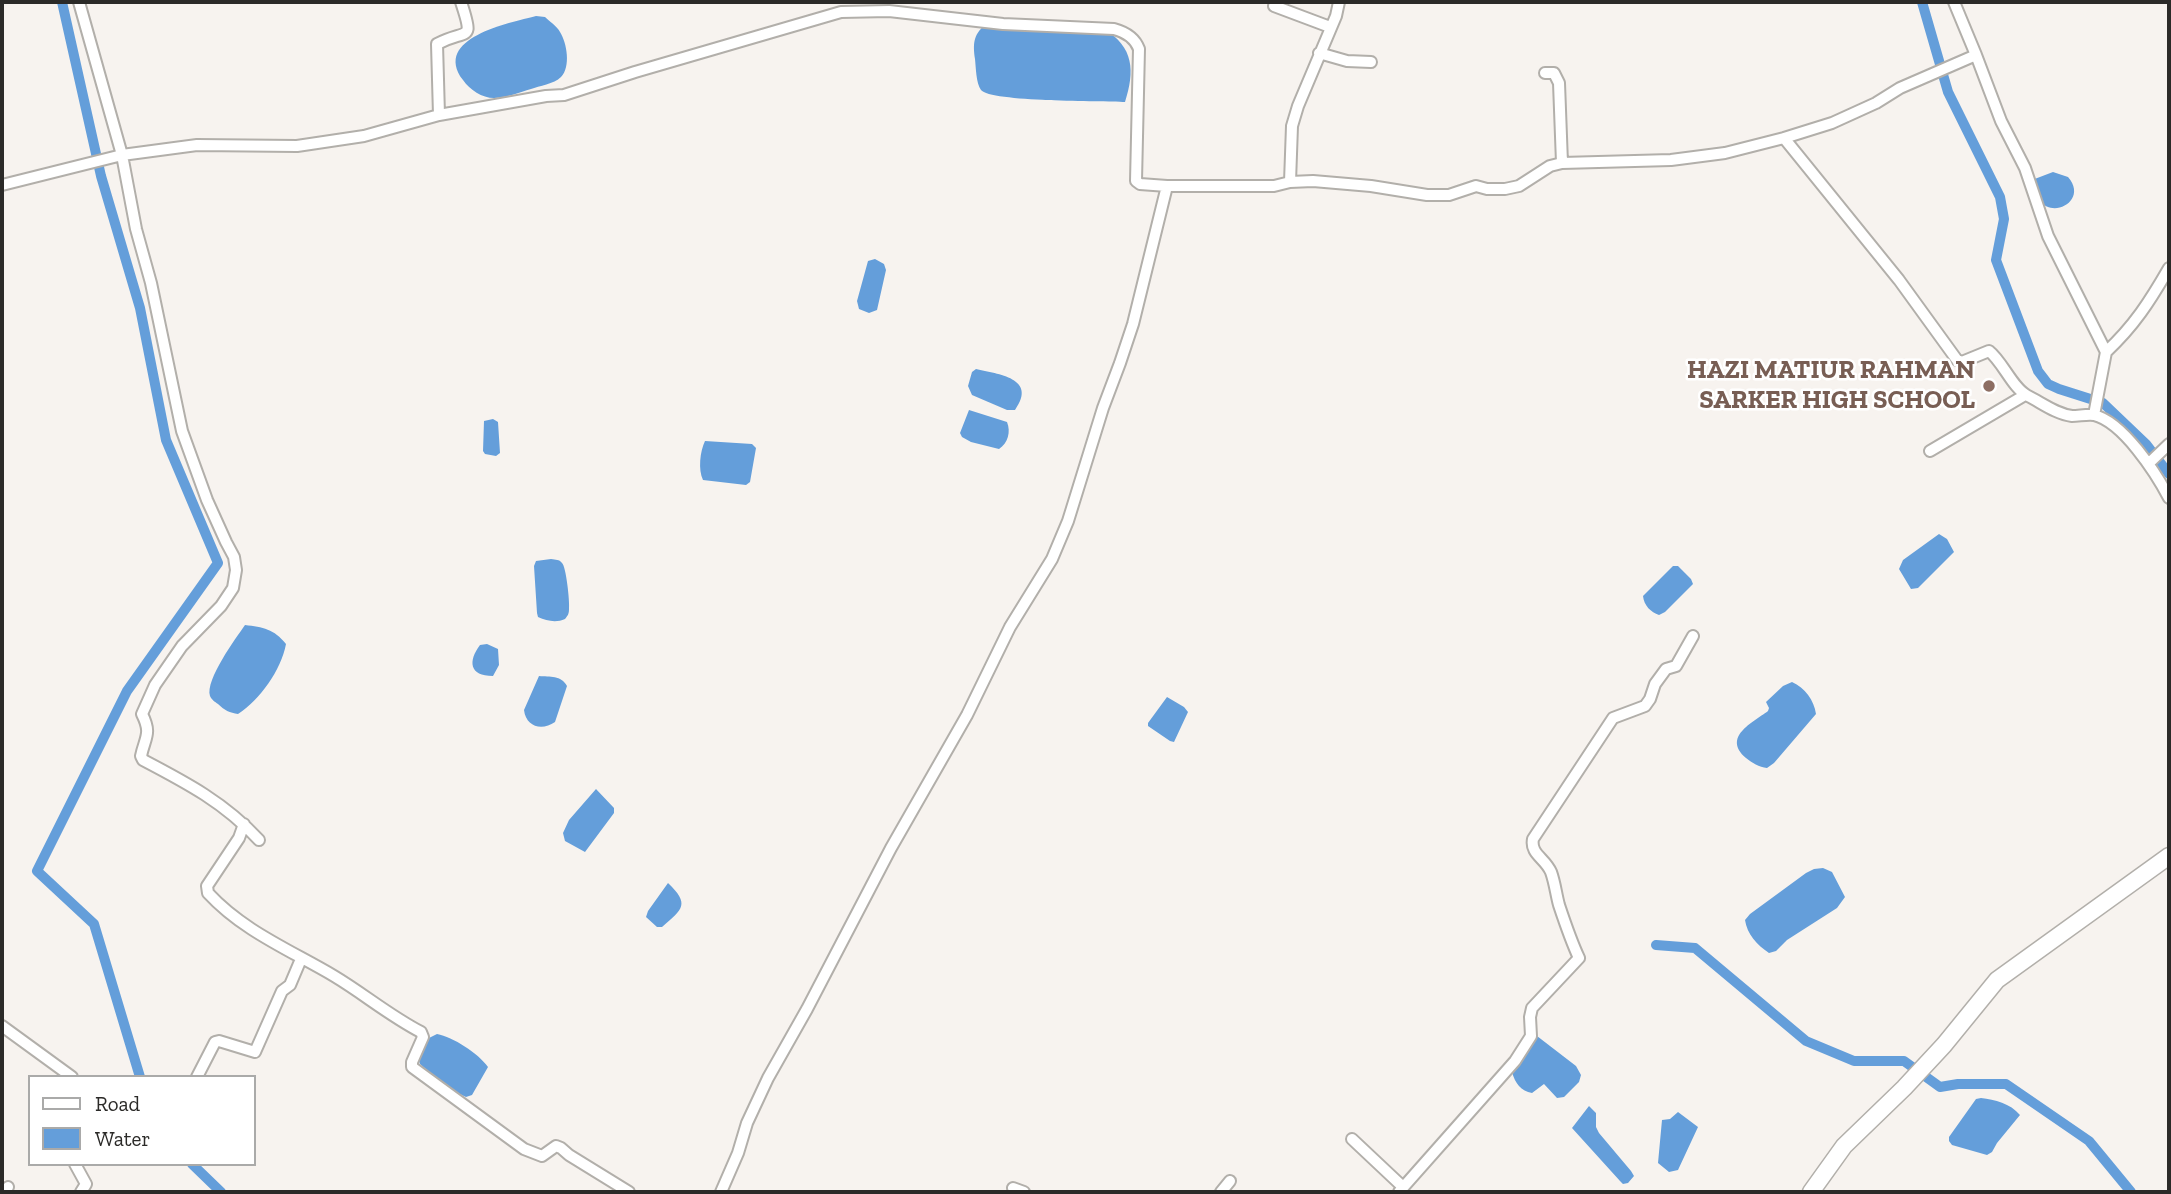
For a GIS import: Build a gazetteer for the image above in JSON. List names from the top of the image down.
{
  "places": ["HAZI MATIUR RAHMAN SARKER HIGH SCHOOL"],
  "legend": ["Road", "Water"]
}
